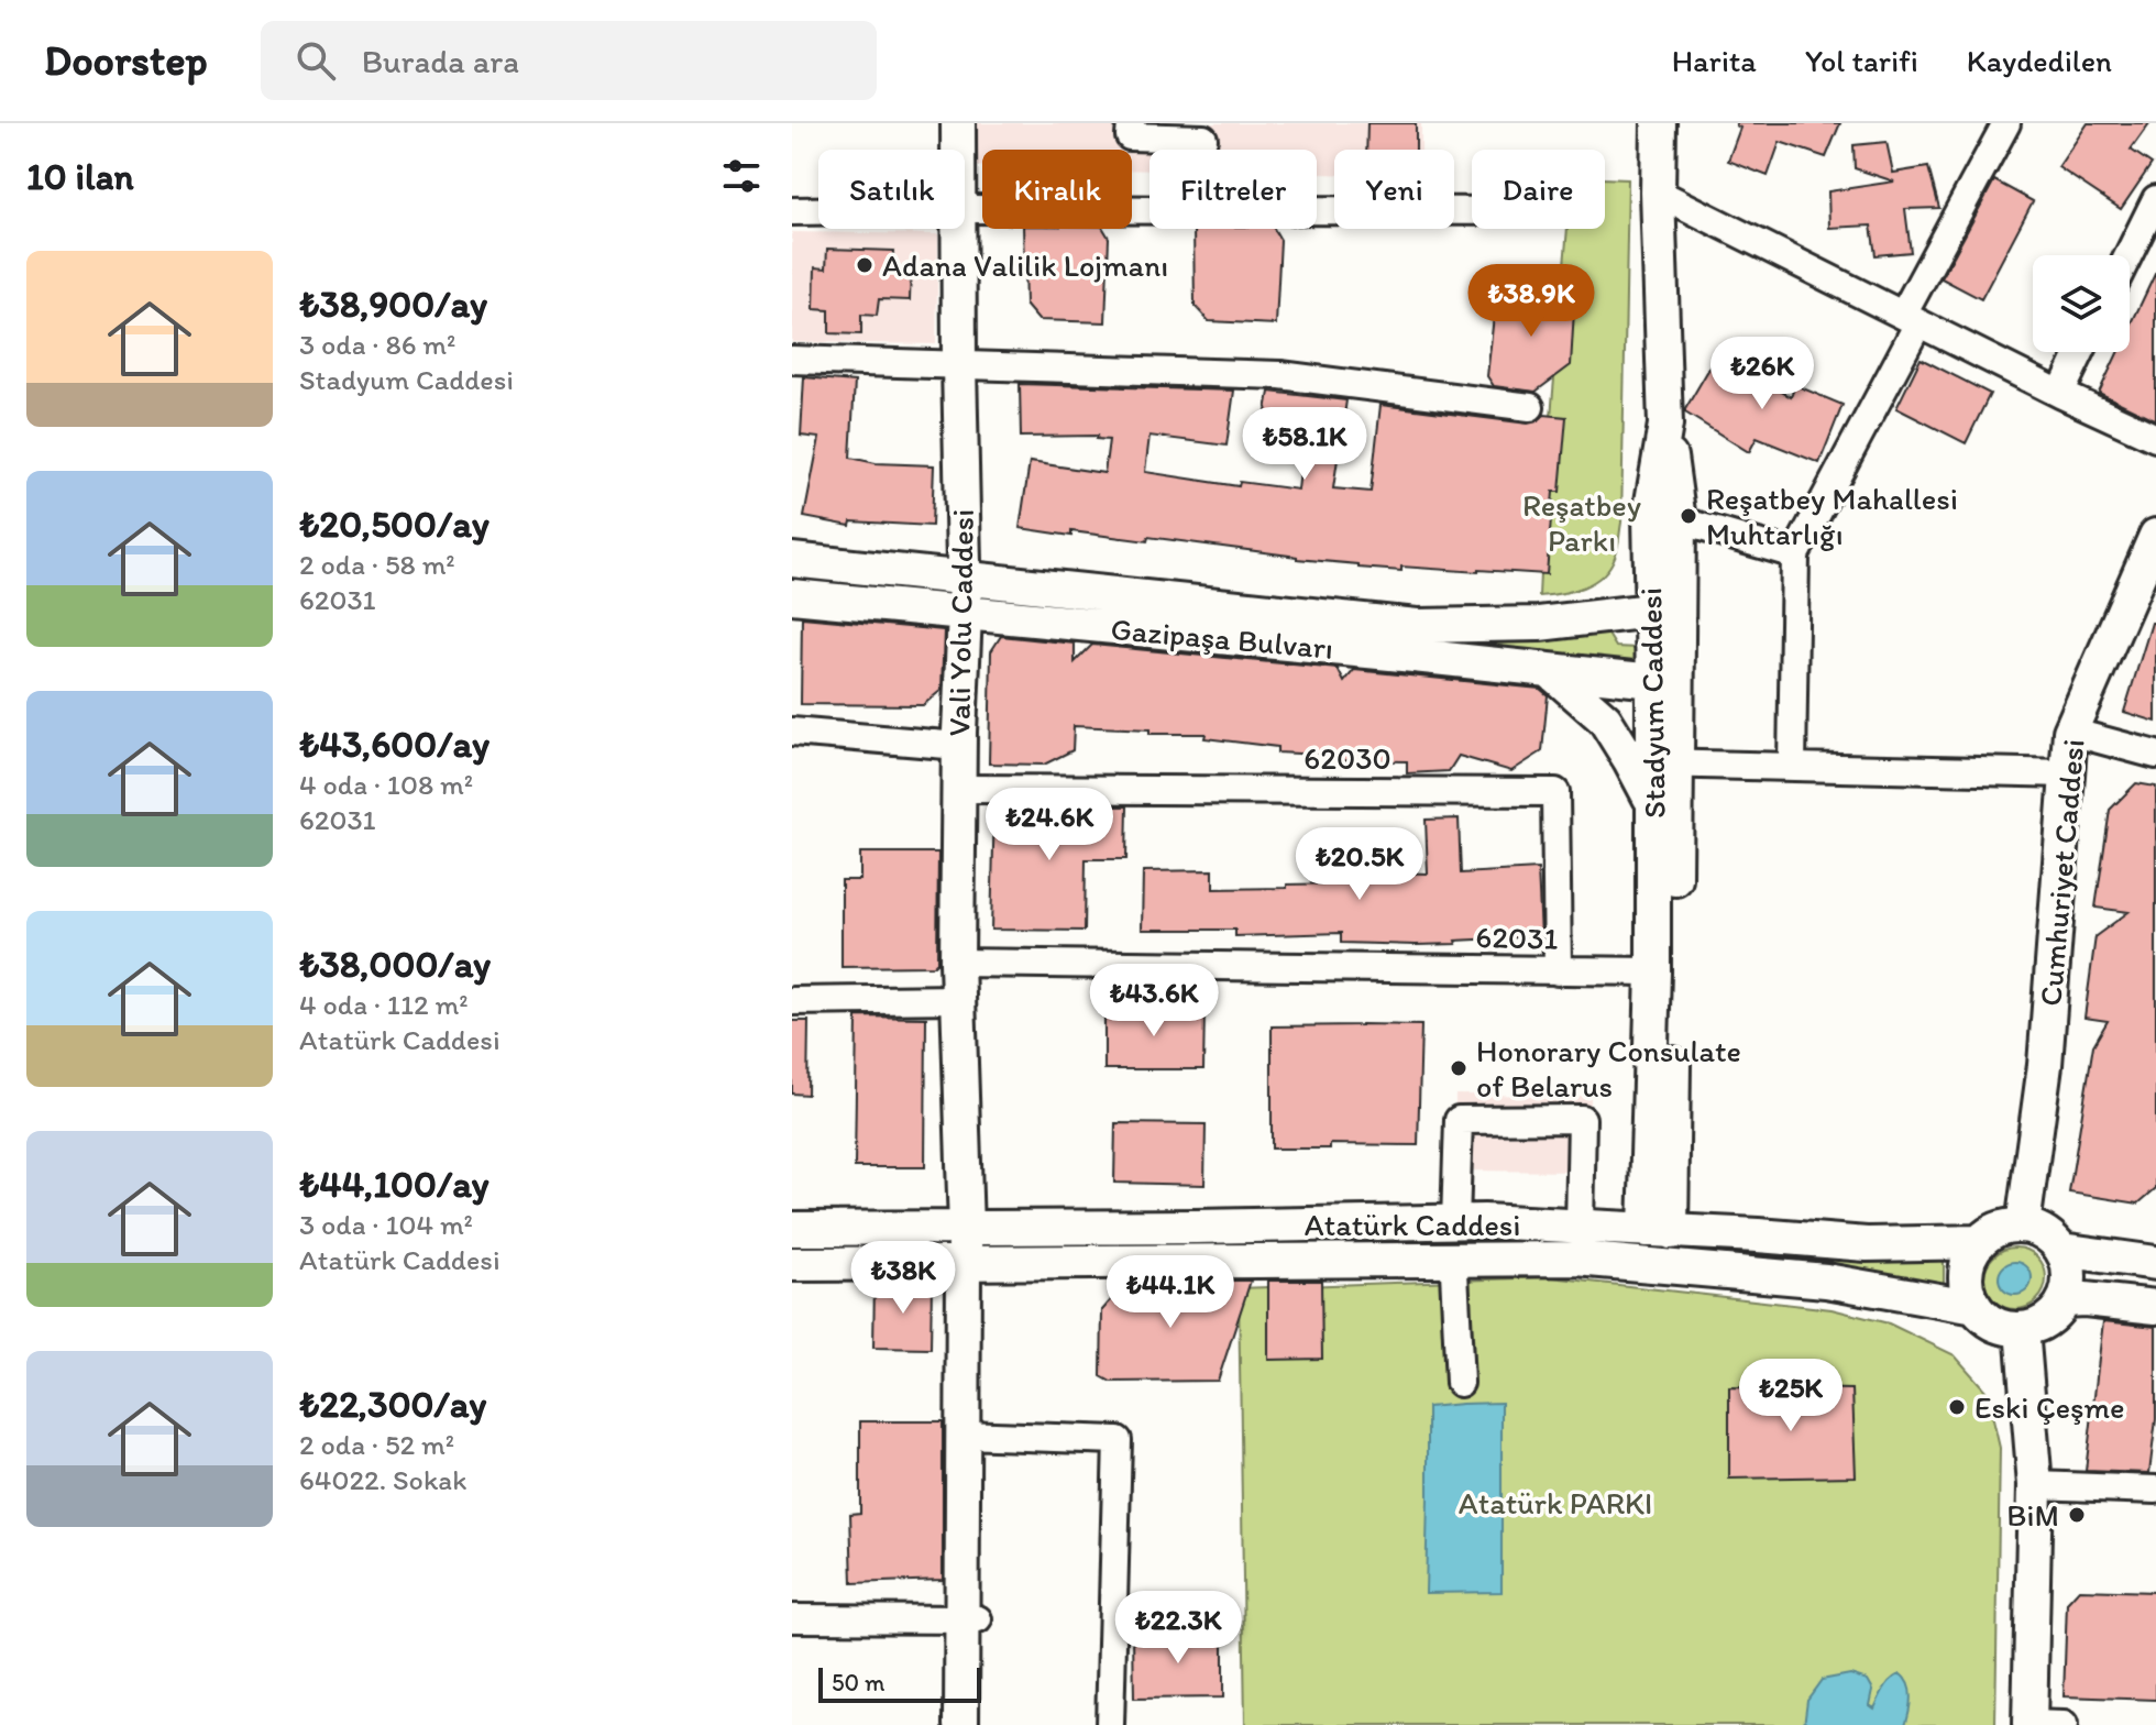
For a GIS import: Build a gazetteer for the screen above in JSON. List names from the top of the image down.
{
  "streets": {
    "main road": [
      "Vali Yolu Caddesi",
      "Gazipaşa Bulvarı",
      "Stadyum Caddesi",
      "Cumhuriyet Caddesi",
      "Atatürk Caddesi"
    ],
    "street": ["62030", "62031"]
  },
  "crossings": [
    ["Vali Yolu Caddesi", "Gazipaşa Bulvarı"],
    ["Vali Yolu Caddesi", "62030"],
    ["Vali Yolu Caddesi", "62031"],
    ["Vali Yolu Caddesi", "Atatürk Caddesi"],
    ["Gazipaşa Bulvarı", "Stadyum Caddesi"],
    ["Stadyum Caddesi", "62031"],
    ["Stadyum Caddesi", "Atatürk Caddesi"],
    ["62030", "62031"],
    ["Cumhuriyet Caddesi", "Atatürk Caddesi"]
  ],
  "parks": ["Reşatbey Parkı", "Atatürk PARKI"],
  "places": [
    "Adana Valilik Lojmanı",
    "Reşatbey Mahallesi Muhtarlığı",
    "Honorary Consulate of Belarus",
    "Eski Çeşme",
    "BiM"
  ],
  "scale_bar": "50 m",
  "page": {
    "header": "Doorstep",
    "search": "Burada ara",
    "nav": ["Harita", "Yol tarifi", "Kaydedilen"],
    "heading": "10 ilan",
    "chip": [
      "Satılık",
      "Kiralık",
      "Filtreler",
      "Yeni",
      "Daire"
    ],
    "list": [
      {
        "name": "₺38,900/ay",
        "note": "3 oda · 86 m² · Stadyum Caddesi"
      },
      {
        "name": "₺20,500/ay",
        "note": "2 oda · 58 m² · 62031"
      },
      {
        "name": "₺43,600/ay",
        "note": "4 oda · 108 m² · 62031"
      },
      {
        "name": "₺38,000/ay",
        "note": "4 oda · 112 m² · Atatürk Caddesi"
      },
      {
        "name": "₺44,100/ay",
        "note": "3 oda · 104 m² · Atatürk Caddesi"
      },
      {
        "name": "₺22,300/ay",
        "note": "2 oda · 52 m² · 64022. Sokak"
      }
    ],
    "price": [
      "₺38.9K",
      "₺26K",
      "₺58.1K",
      "₺24.6K",
      "₺20.5K",
      "₺43.6K",
      "₺38K",
      "₺44.1K",
      "₺25K",
      "₺22.3K"
    ],
    "scale": "50 m"
  }
}
